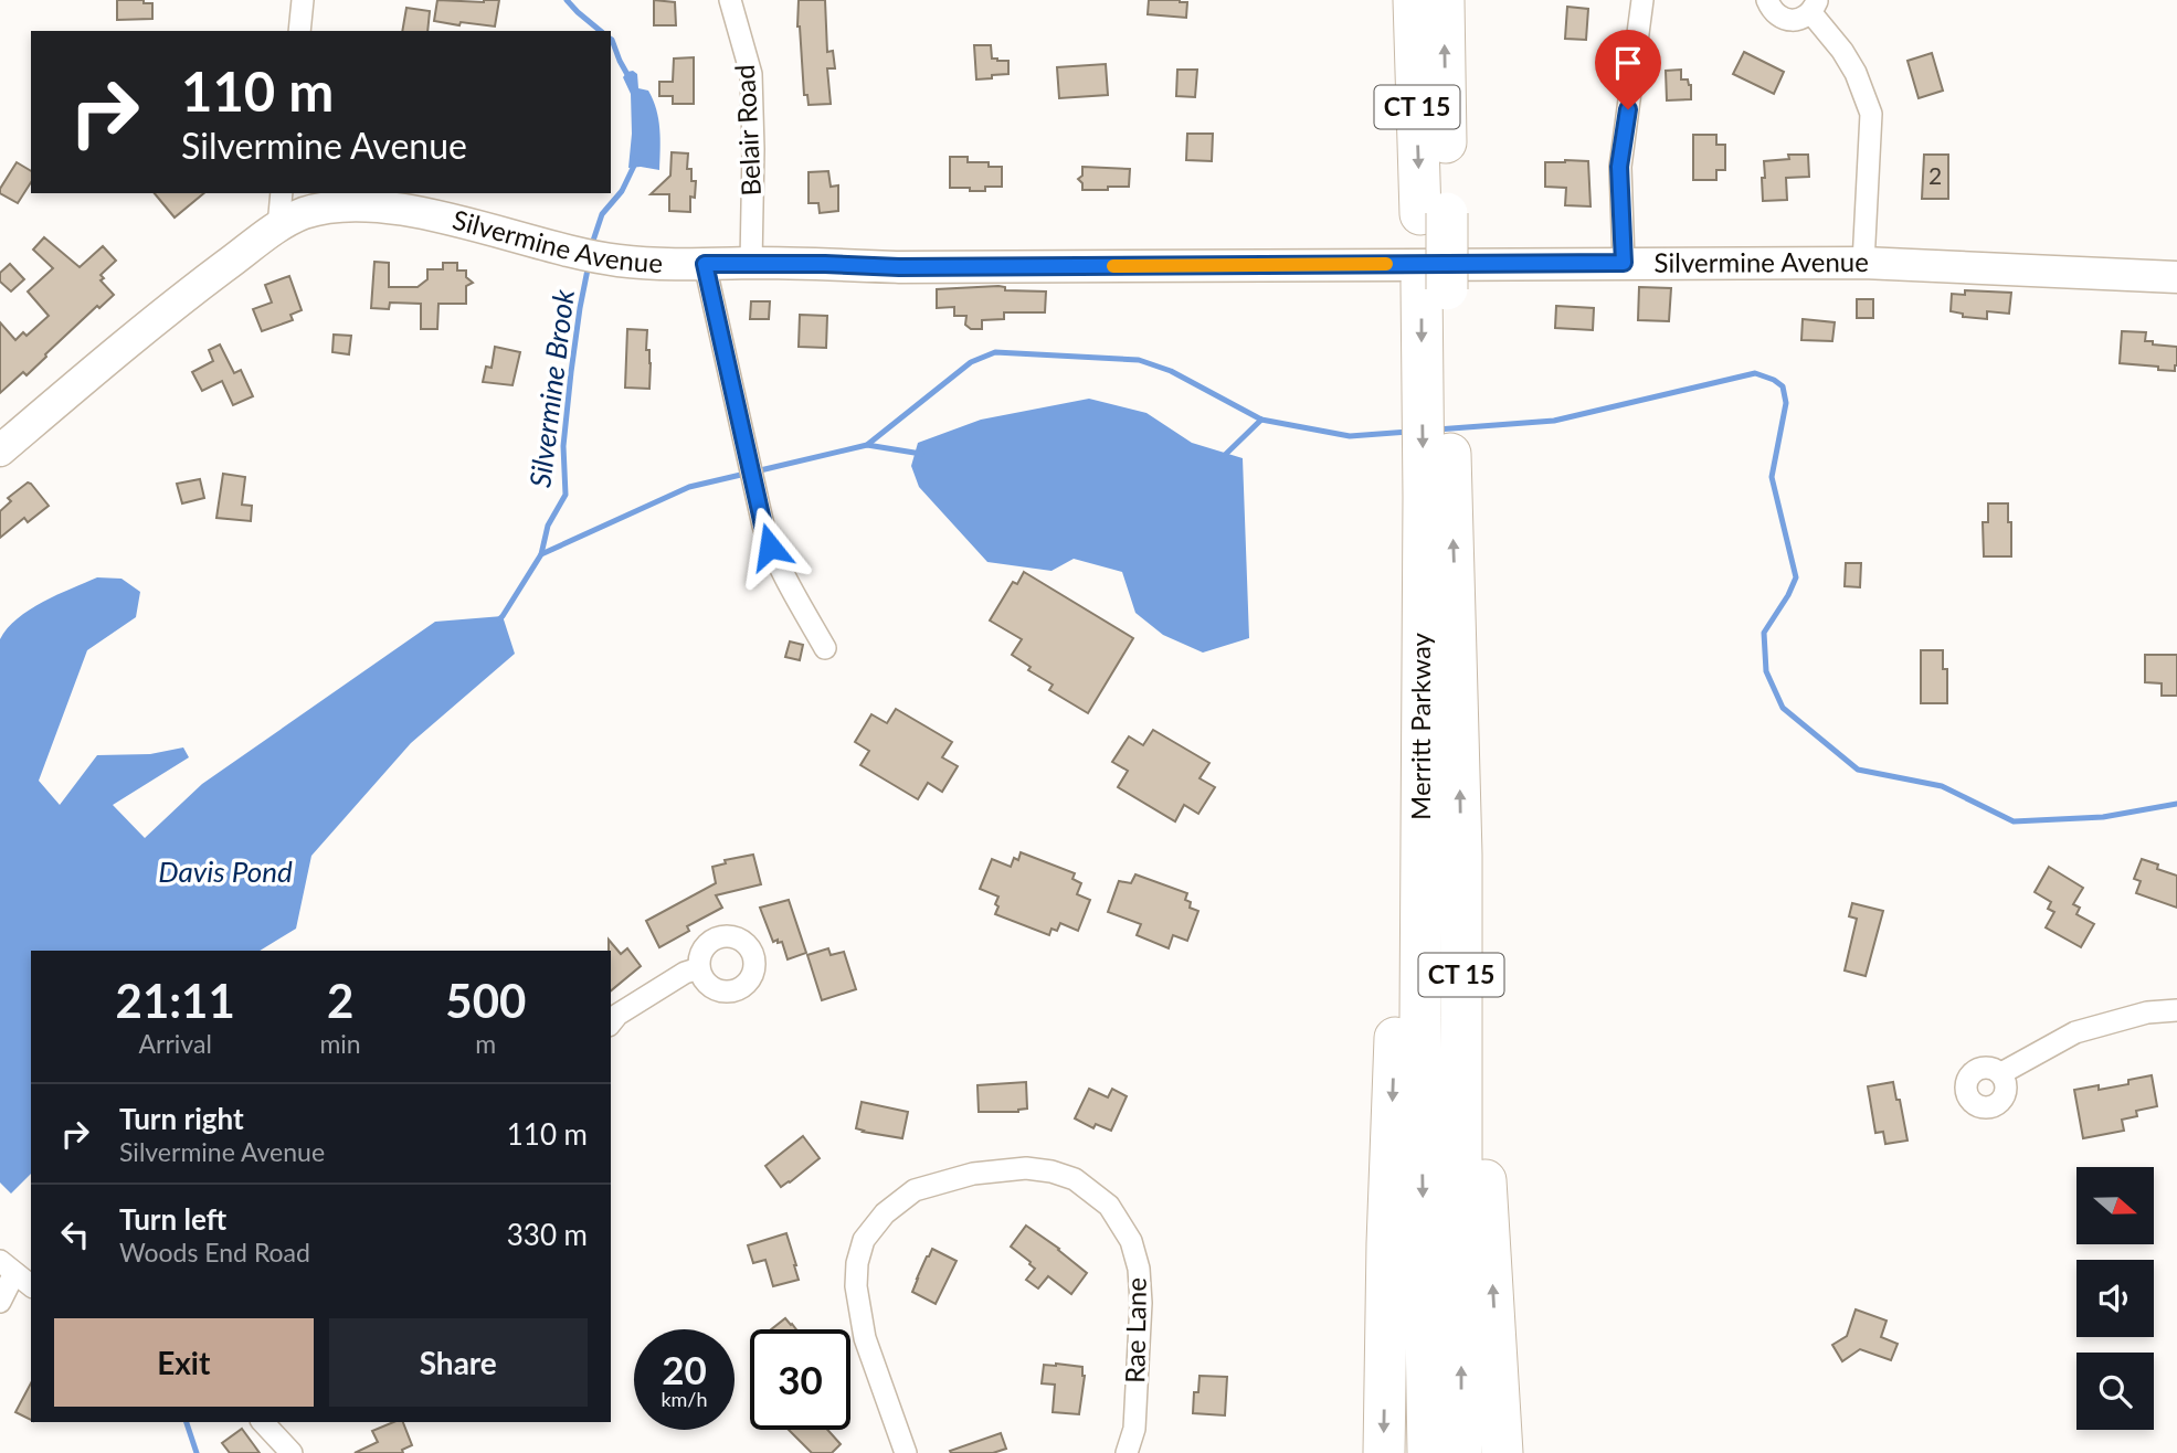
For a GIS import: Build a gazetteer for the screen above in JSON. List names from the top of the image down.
{
  "streets": {
    "highway": ["CT 15", "Merritt Parkway"],
    "street": ["Belair Road", "Silvermine Avenue", "Rae Lane"]
  },
  "crossings": [
    ["Belair Road", "Silvermine Avenue"]
  ],
  "water": ["Silvermine Brook", "Davis Pond"],
  "house_numbers": ["2"],
  "north": "right",
  "page": {
    "turn": ["110 m", "Silvermine Avenue"],
    "eta": [
      "21:11",
      "Arrival",
      "2",
      "min",
      "500",
      "m"
    ],
    "list": [
      {
        "name": "Turn right",
        "note": "Silvermine Avenue",
        "value": "110 m"
      },
      {
        "name": "Turn left",
        "note": "Woods End Road",
        "value": "330 m"
      }
    ],
    "buttons": ["Exit", "Share"],
    "speed": "20 km/h",
    "limit": "30"
  }
}
